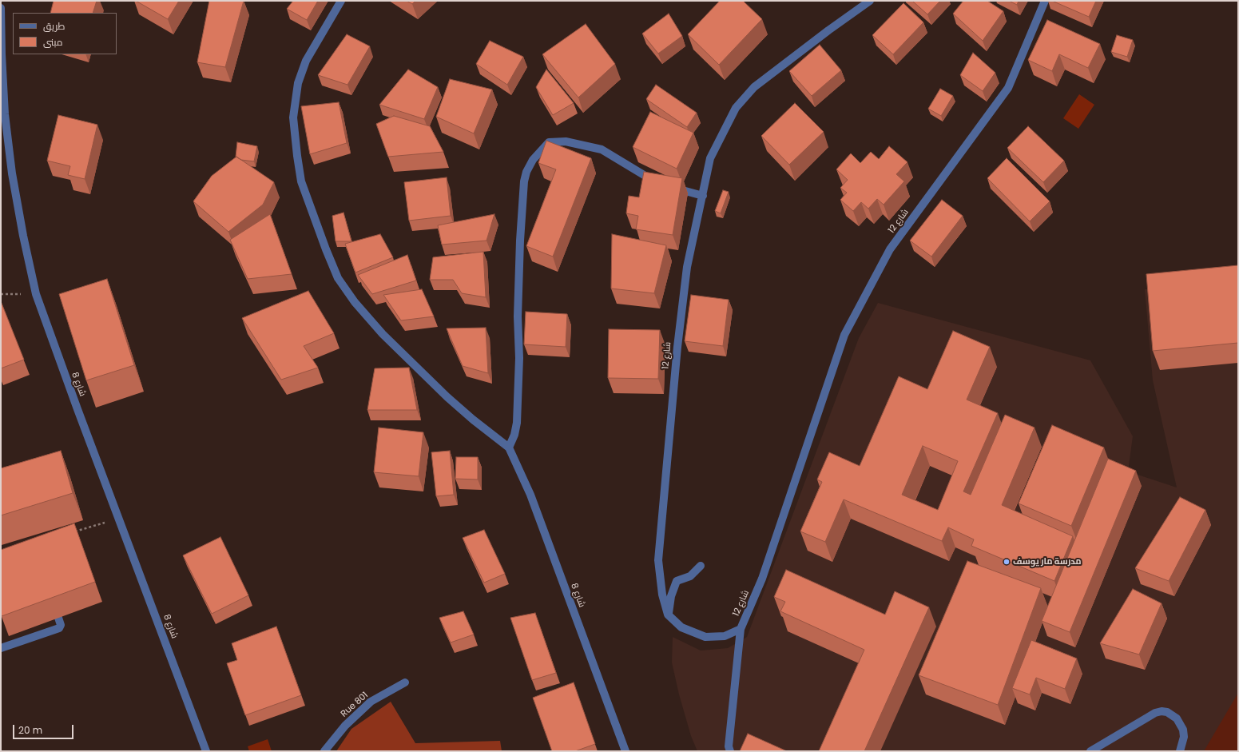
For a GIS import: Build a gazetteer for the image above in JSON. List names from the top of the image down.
{
  "streets": {
    "street": ["شارع 12", "شارع 8", "Rue 801"]
  },
  "places": ["مدرسة مار يوسف"],
  "legend": ["طريق", "مبنى"],
  "scale_bar": "20 m"
}
